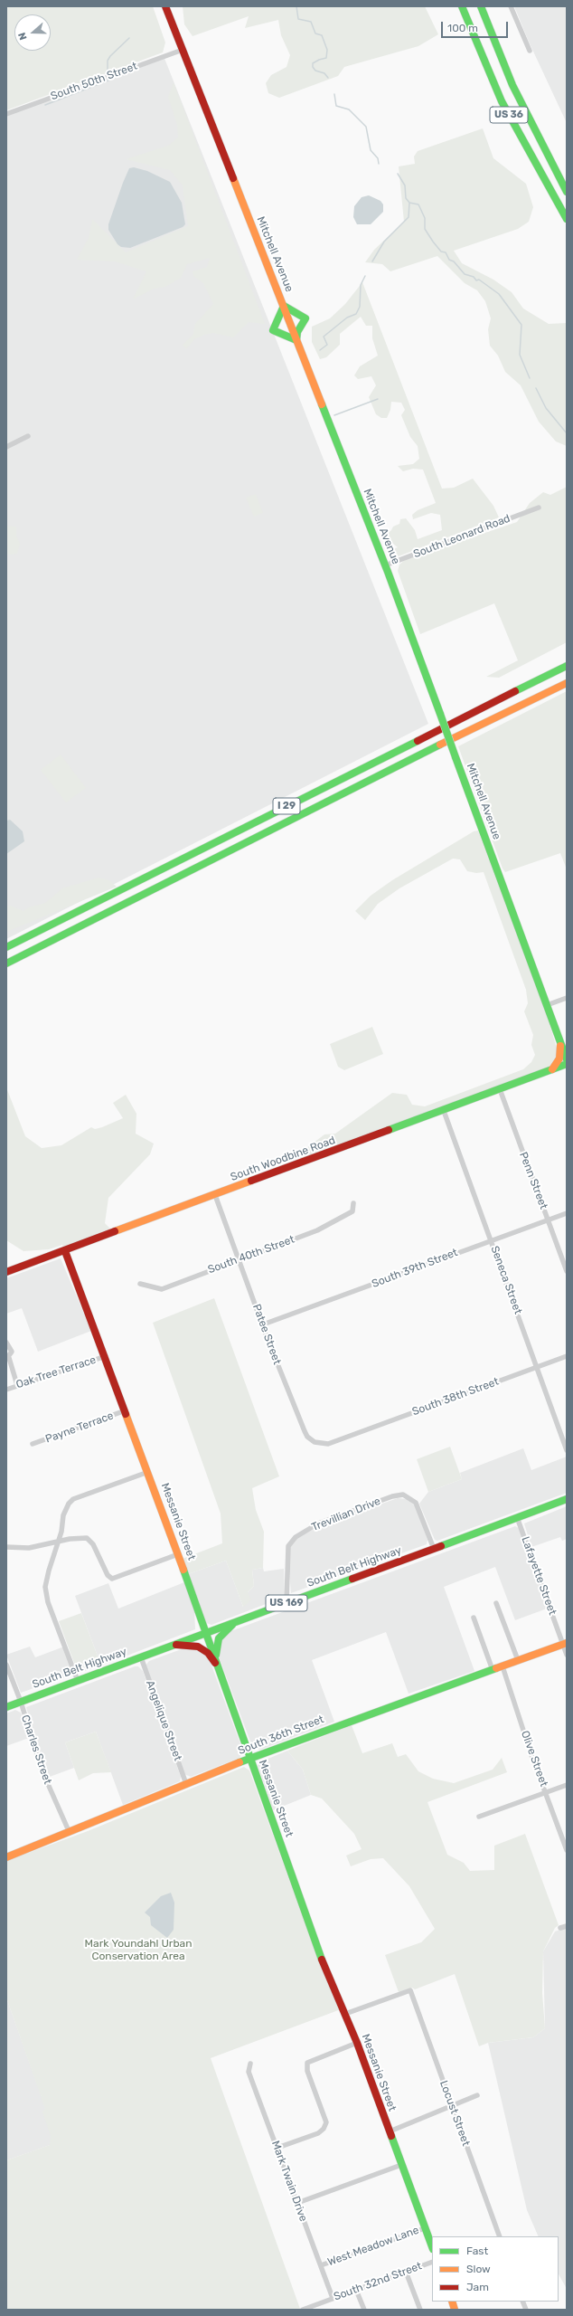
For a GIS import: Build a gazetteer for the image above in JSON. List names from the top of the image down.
{
  "streets": {
    "main road": [
      "US 36",
      "Mitchell Avenue",
      "I 29",
      "South Woodbine Road",
      "Messanie Street",
      "South Belt Highway",
      "US 169",
      "South 36th Street"
    ],
    "street": [
      "South 50th Street",
      "South Leonard Road",
      "Penn Street",
      "South 40th Street",
      "South 39th Street",
      "Seneca Street",
      "Patee Street",
      "Oak Tree Terrace",
      "South 38th Street",
      "Payne Terrace",
      "Trevillian Drive",
      "Lafayette Street",
      "Angelique Street",
      "Charles Street",
      "Olive Street",
      "Locust Street",
      "Mark Twain Drive",
      "West Meadow Lane",
      "South 32nd Street"
    ]
  },
  "crossings": [
    ["South 50th Street", "Mitchell Avenue"],
    ["Mitchell Avenue", "South Leonard Road"],
    ["South Woodbine Road", "Penn Street"],
    ["South Woodbine Road", "Seneca Street"],
    ["South Woodbine Road", "Patee Street"],
    ["South Woodbine Road", "Messanie Street"],
    ["Penn Street", "South 39th Street"],
    ["South 40th Street", "Patee Street"],
    ["South 39th Street", "Seneca Street"],
    ["South 39th Street", "Patee Street"],
    ["Seneca Street", "South 38th Street"],
    ["Patee Street", "South 38th Street"],
    ["Oak Tree Terrace", "Messanie Street"],
    ["Payne Terrace", "Messanie Street"],
    ["Trevillian Drive", "South Belt Highway"],
    ["Messanie Street", "South Belt Highway"],
    ["Messanie Street", "South 36th Street"],
    ["Messanie Street", "Locust Street"],
    ["Messanie Street", "West Meadow Lane"],
    ["South Belt Highway", "Lafayette Street"],
    ["South Belt Highway", "Angelique Street"],
    ["South Belt Highway", "Charles Street"],
    ["Lafayette Street", "South 36th Street"],
    ["Angelique Street", "South 36th Street"],
    ["South 36th Street", "Charles Street"],
    ["South 36th Street", "Olive Street"],
    ["Mark Twain Drive", "West Meadow Lane"],
    ["Mark Twain Drive", "South 32nd Street"]
  ],
  "parks": ["Mark Youndahl Urban Conservation Area"],
  "legend": ["Fast", "Slow", "Jam"],
  "scale_bar": "100 m",
  "north": "left"
}
